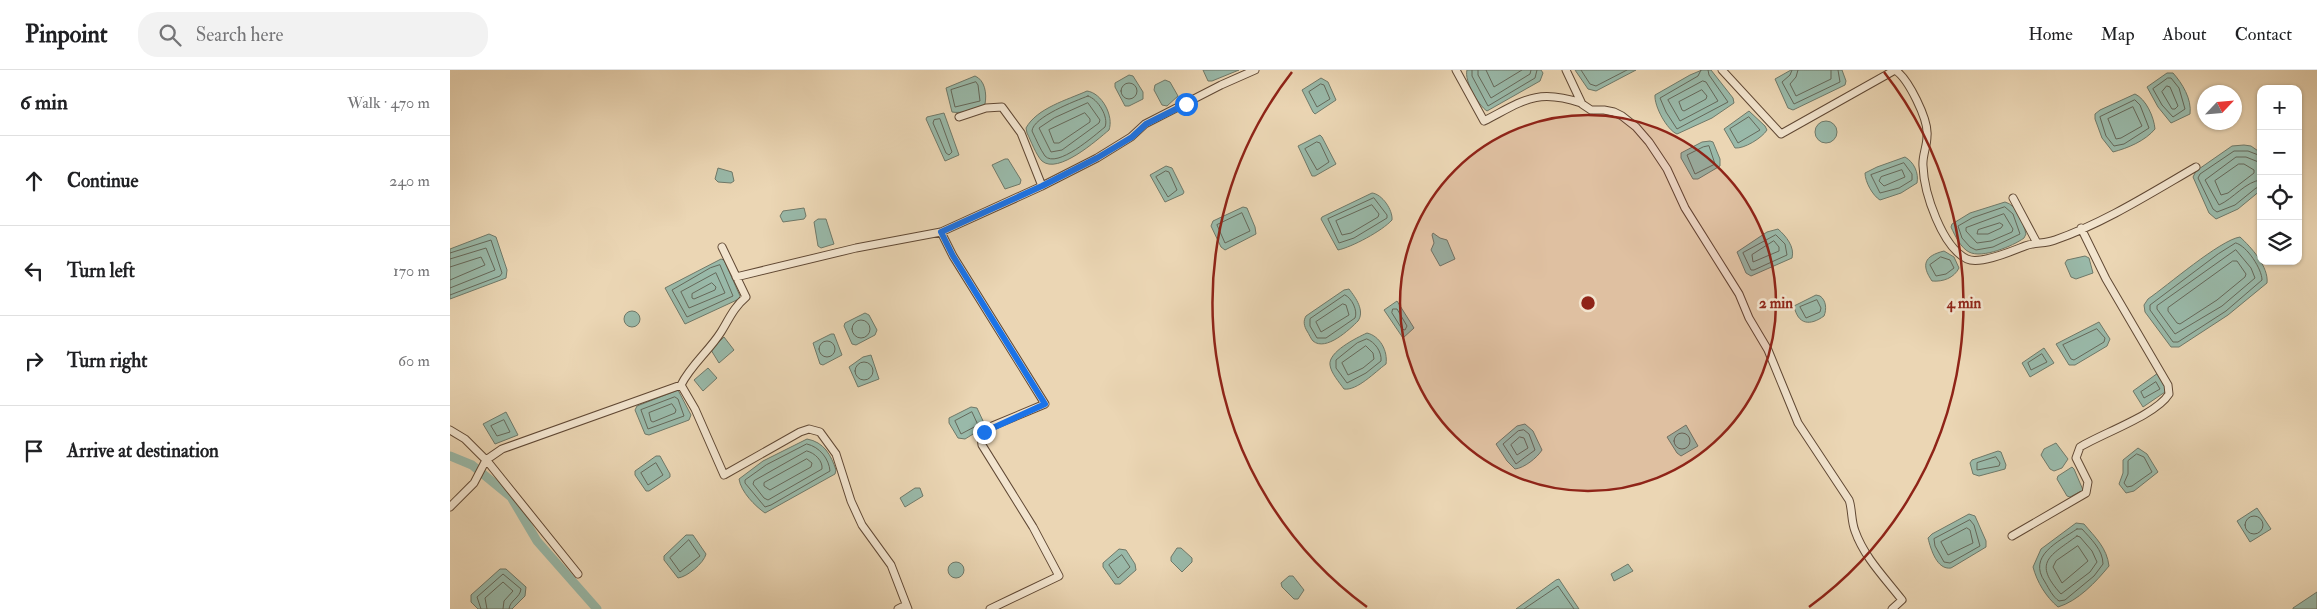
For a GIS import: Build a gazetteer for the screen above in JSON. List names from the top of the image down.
{
  "north": "top right",
  "page": {
    "header": "Pinpoint",
    "search": "Search here",
    "nav": [
      "Home",
      "Map",
      "About",
      "Contact"
    ],
    "heading": ["6 min", "Walk · 470 m"],
    "map_buttons": ["+", "−"],
    "list": [
      ["Continue", "240 m"],
      ["Turn left", "170 m"],
      ["Turn right", "60 m"],
      "Arrive at destination"
    ]
  },
  "rings": ["2 min", "4 min"]
}
